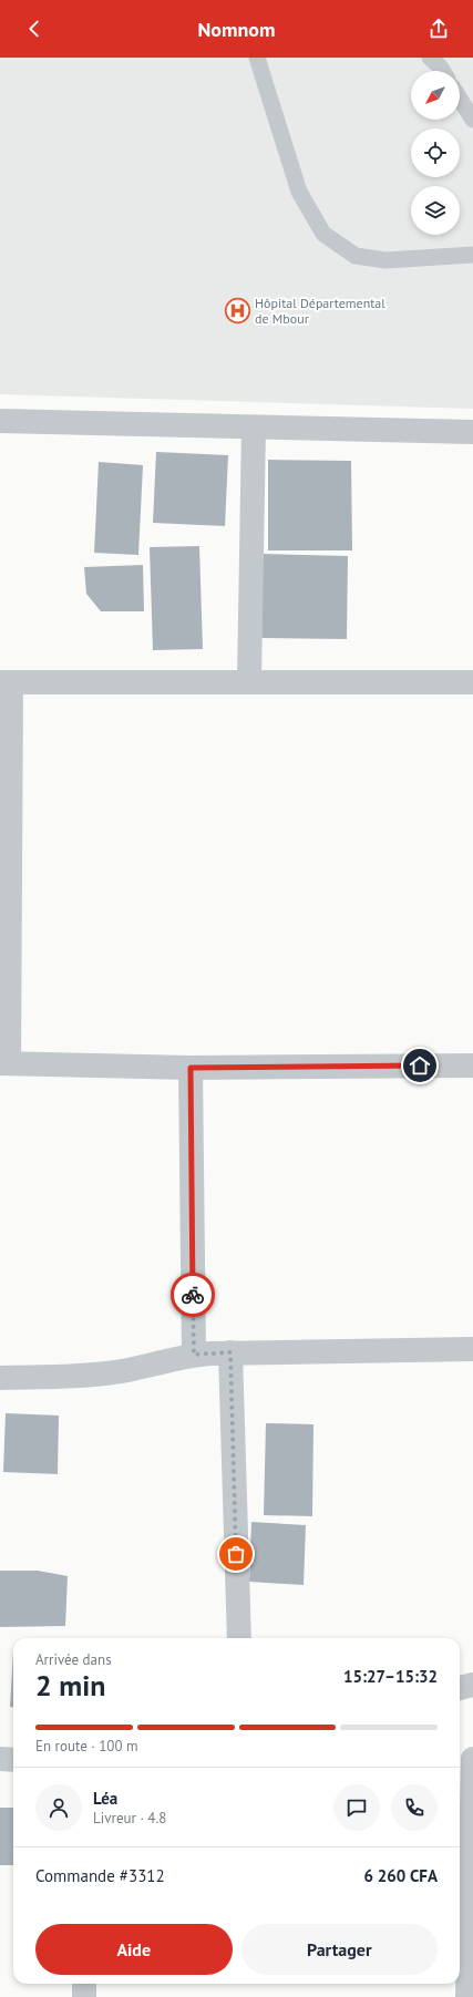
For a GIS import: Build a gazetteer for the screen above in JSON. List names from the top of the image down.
{
  "places": {
    "hospital": ["Hôpital Départemental de Mbour"]
  },
  "north": "bottom left",
  "page": {
    "header": "Nomnom",
    "heading": ["2 min", "Arrivée dans", "15:27–15:32"],
    "panel": [
      "Léa",
      "Livreur · 4.8",
      "Commande #3312",
      "6 260 CFA"
    ],
    "bar": "En route · 100 m",
    "buttons": ["Aide", "Partager"]
  }
}
